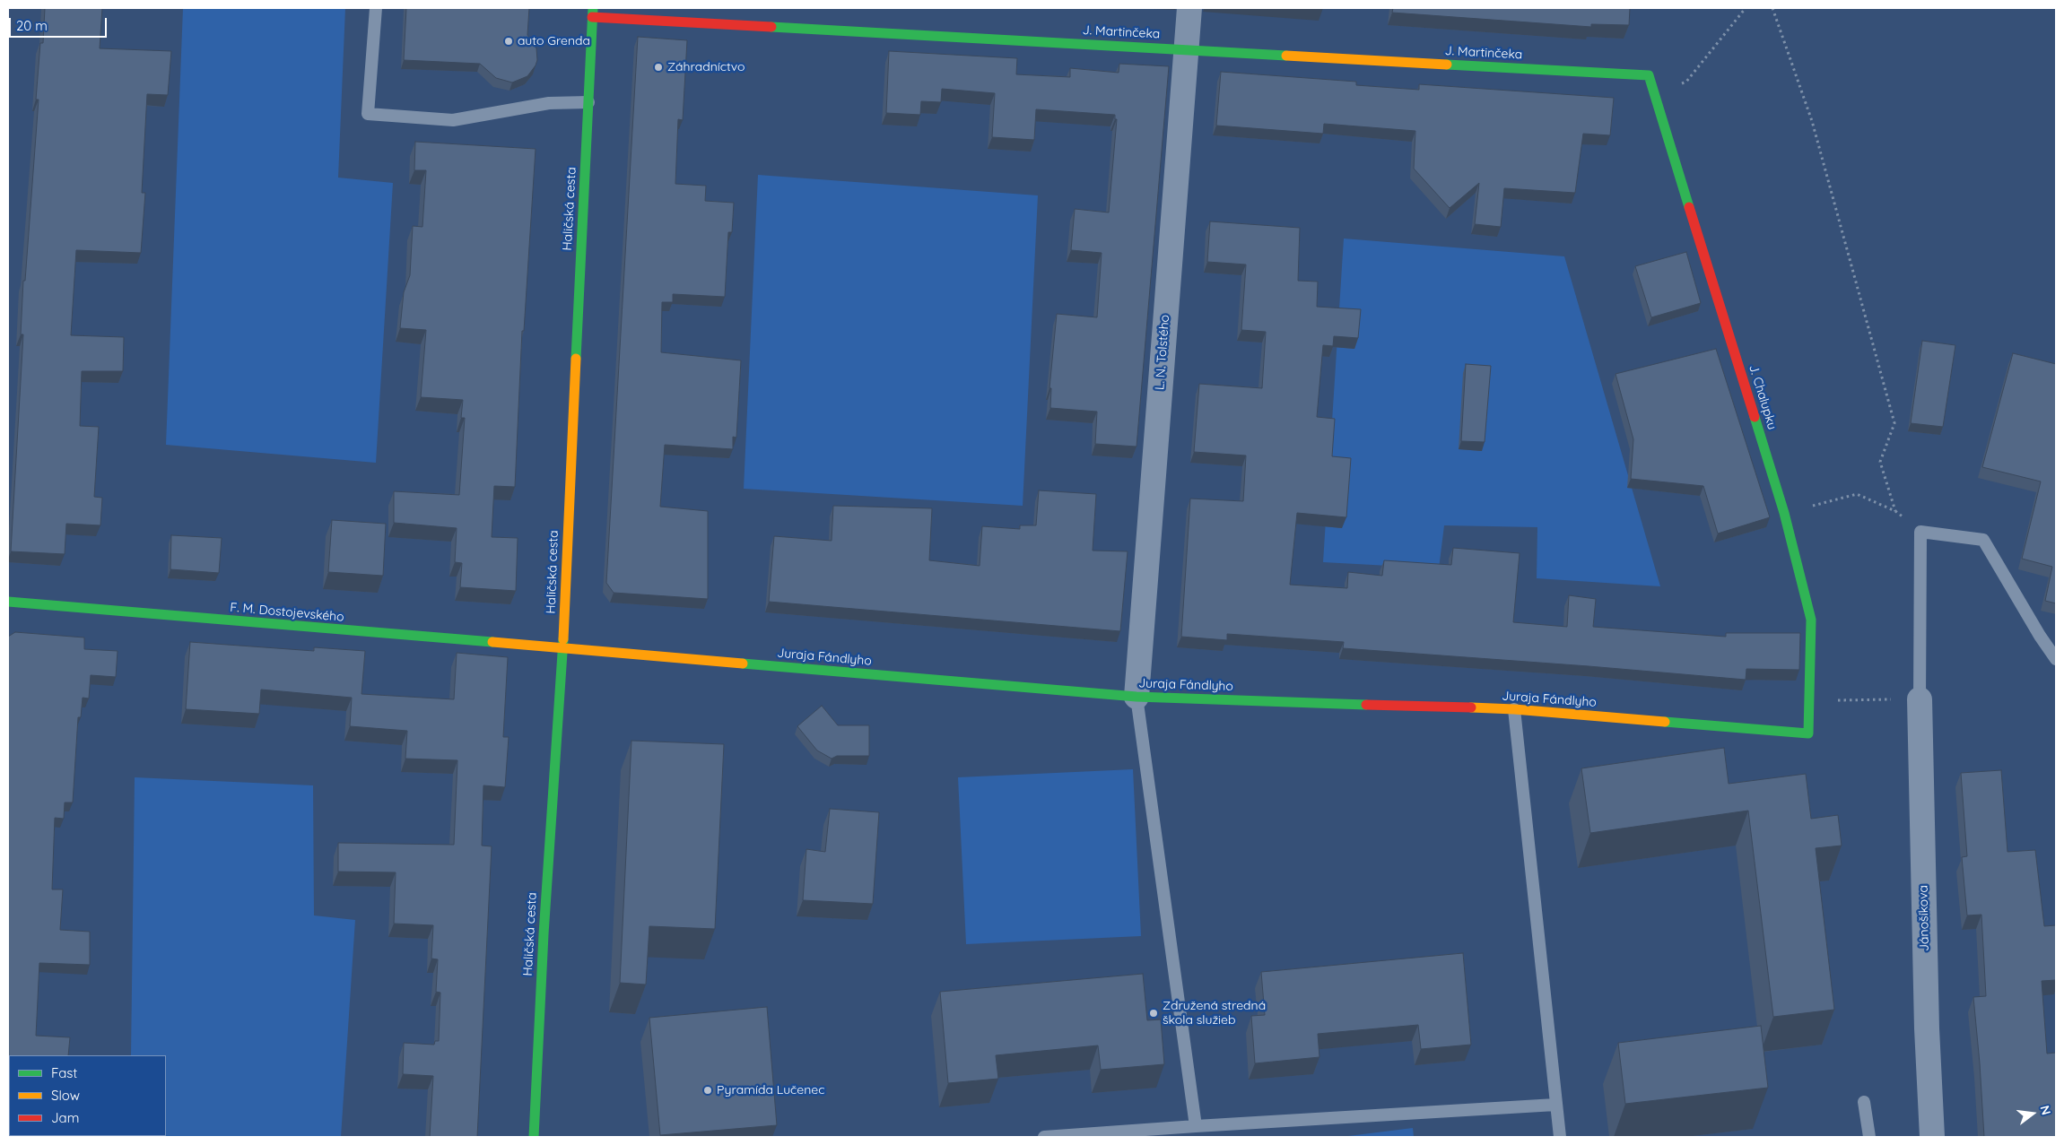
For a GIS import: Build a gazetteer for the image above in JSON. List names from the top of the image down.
{
  "streets": {
    "street": [
      "J. Martinčeka",
      "Haličská cesta",
      "L. N. Tolstého",
      "J. Chalupku",
      "F. M. Dostojevského",
      "Juraja Fándlyho",
      "Jánošíkova"
    ]
  },
  "crossings": [
    ["J. Martinčeka", "Haličská cesta"],
    ["J. Martinčeka", "L. N. Tolstého"],
    ["J. Martinčeka", "J. Chalupku"],
    ["Haličská cesta", "F. M. Dostojevského"],
    ["Haličská cesta", "Juraja Fándlyho"],
    ["L. N. Tolstého", "Juraja Fándlyho"],
    ["J. Chalupku", "Juraja Fándlyho"],
    ["F. M. Dostojevského", "Juraja Fándlyho"]
  ],
  "places": [
    "auto Grenda",
    "Záhradníctvo",
    "Združená stredná škola služieb",
    "Pyramída Lučenec"
  ],
  "legend": ["Fast", "Slow", "Jam"],
  "scale_bar": "20 m",
  "north": "right"
}
